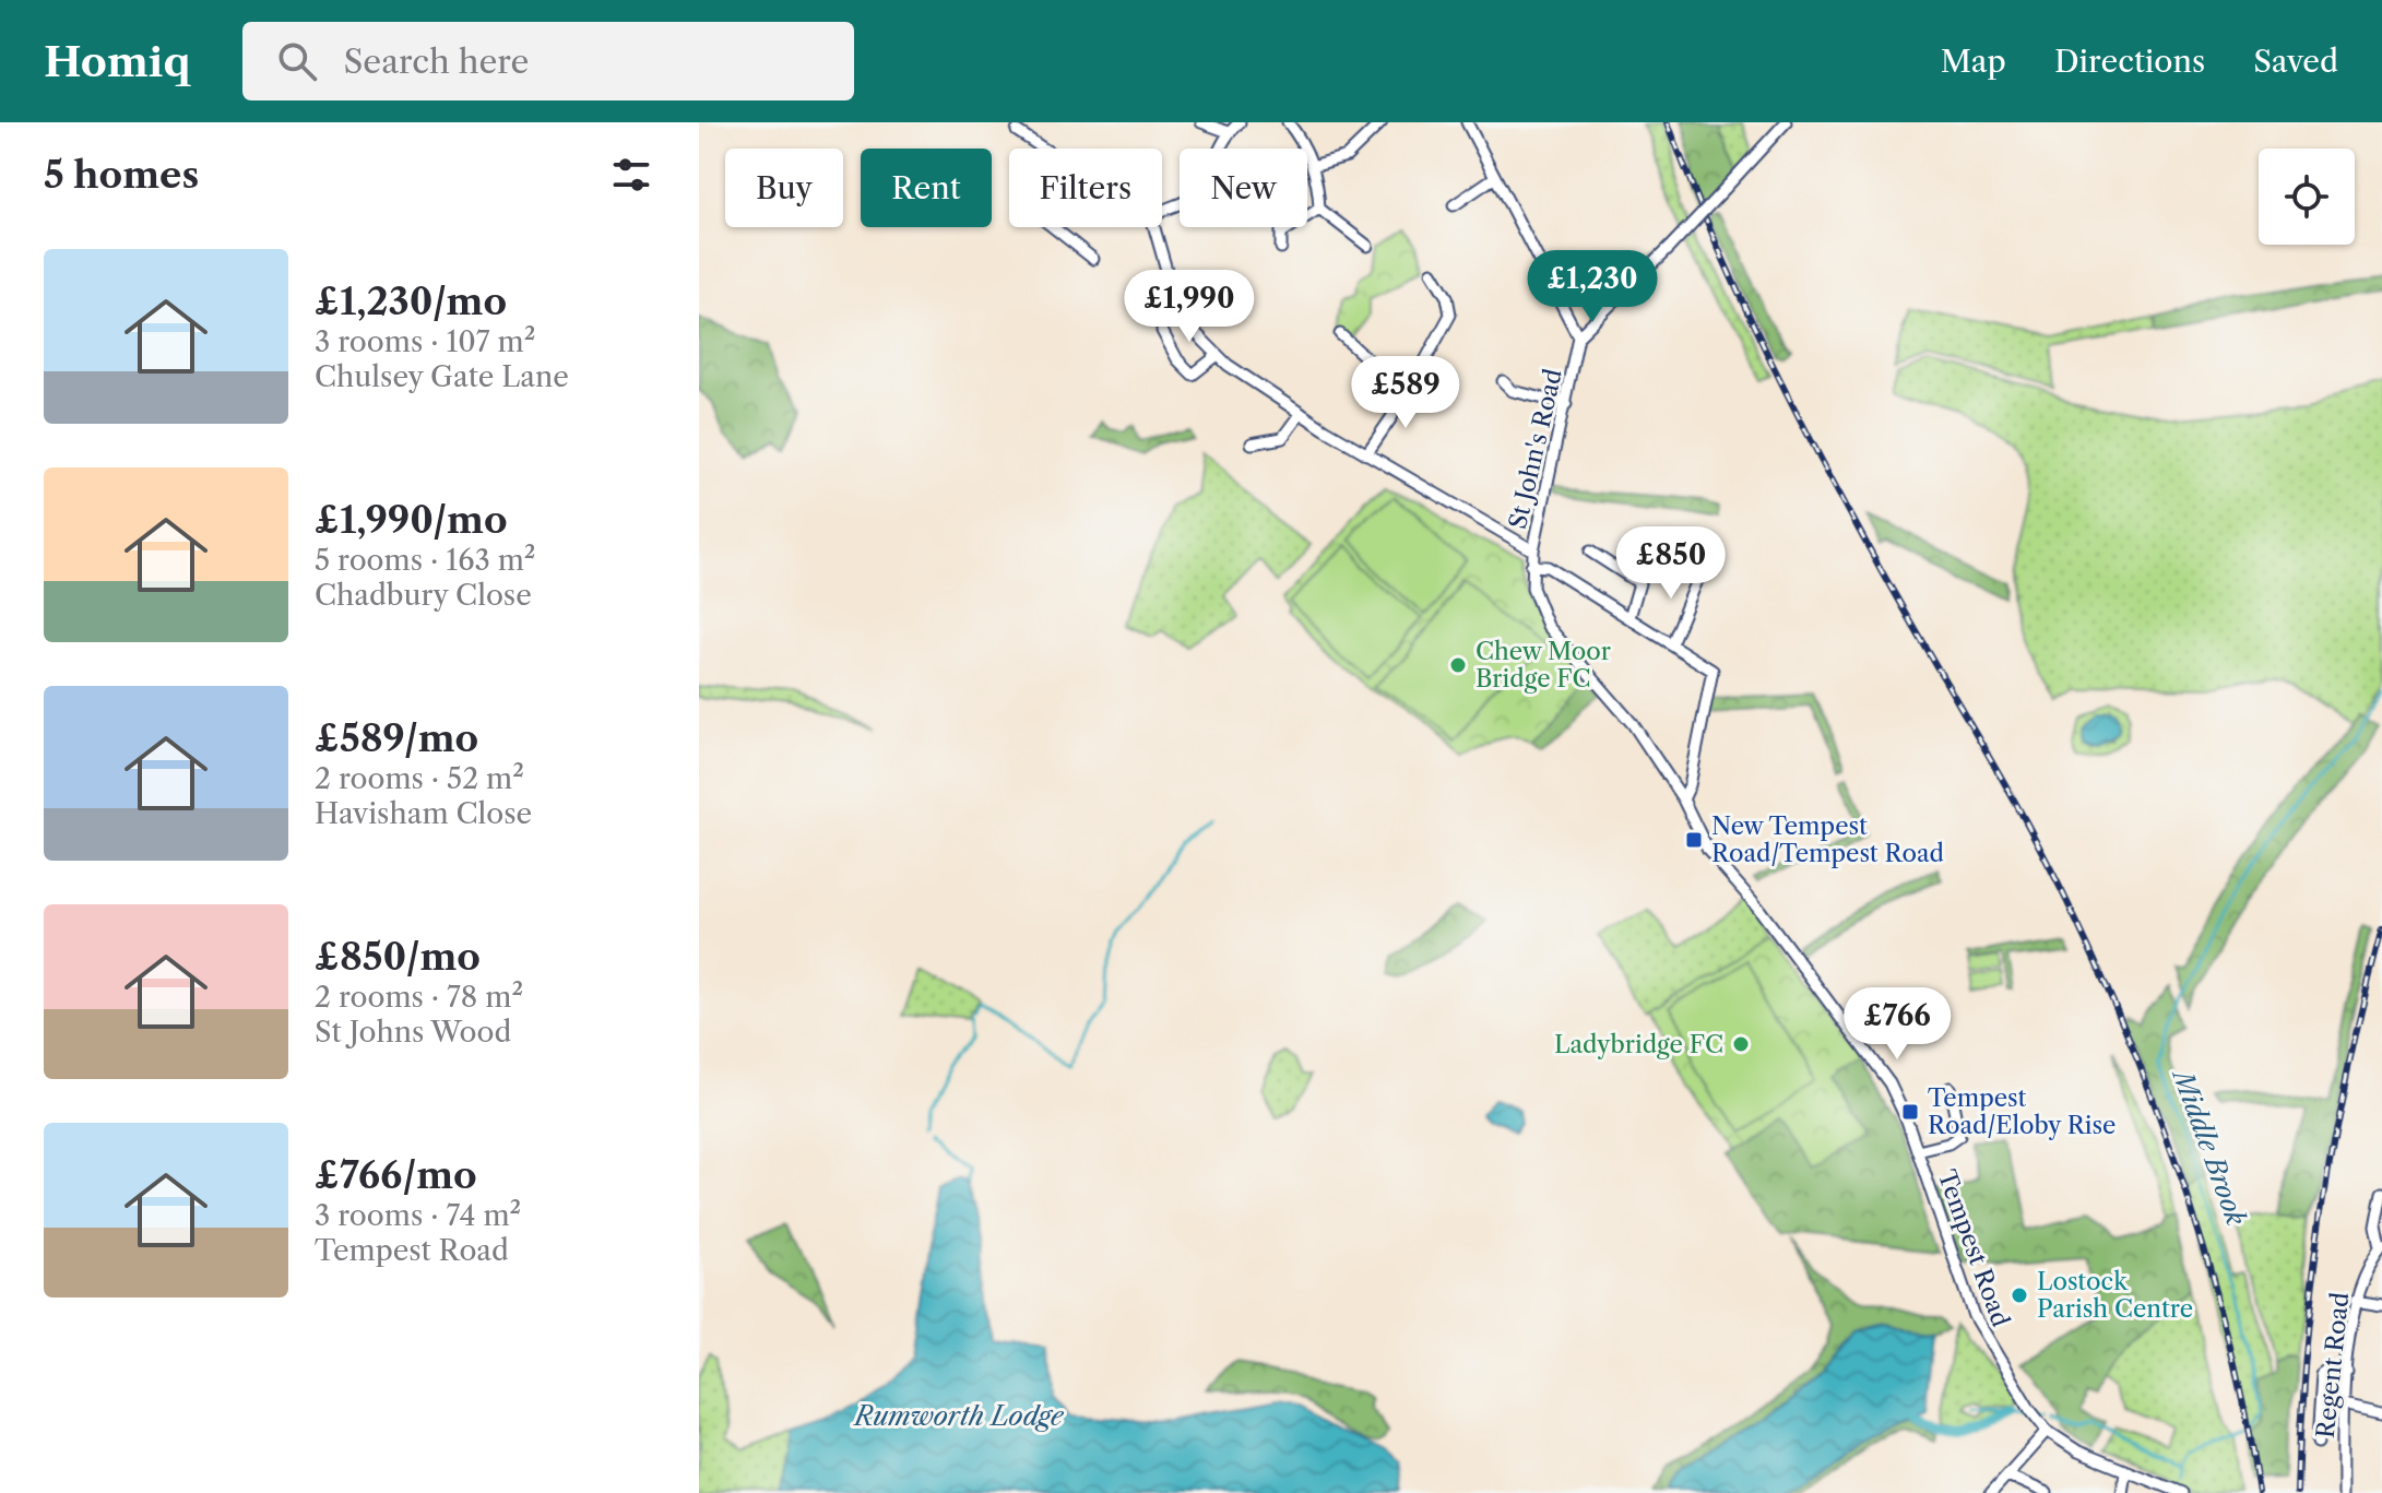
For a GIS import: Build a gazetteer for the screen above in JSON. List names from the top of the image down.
{
  "streets": {
    "street": ["St John's Road", "Tempest Road", "Regent Road"]
  },
  "crossings": [
    ["St John's Road", "Tempest Road"]
  ],
  "water": ["Middle Brook", "Rumworth Lodge"],
  "places": {
    "other": ["Chew Moor Bridge FC", "Ladybridge FC", "Lostock Parish Centre"],
    "transit": ["New Tempest Road/Tempest Road", "Tempest Road/Eloby Rise"]
  },
  "page": {
    "header": "Homiq",
    "search": "Search here",
    "nav": ["Map", "Directions", "Saved"],
    "heading": "5 homes",
    "chip": [
      "Buy",
      "Rent",
      "Filters",
      "New"
    ],
    "list": [
      {
        "name": "£1,230/mo",
        "note": "3 rooms · 107 m² · Chulsey Gate Lane"
      },
      {
        "name": "£1,990/mo",
        "note": "5 rooms · 163 m² · Chadbury Close"
      },
      {
        "name": "£589/mo",
        "note": "2 rooms · 52 m² · Havisham Close"
      },
      {
        "name": "£850/mo",
        "note": "2 rooms · 78 m² · St Johns Wood"
      },
      {
        "name": "£766/mo",
        "note": "3 rooms · 74 m² · Tempest Road"
      }
    ],
    "price": [
      "£1,230",
      "£1,990",
      "£589",
      "£850",
      "£766"
    ]
  }
}
